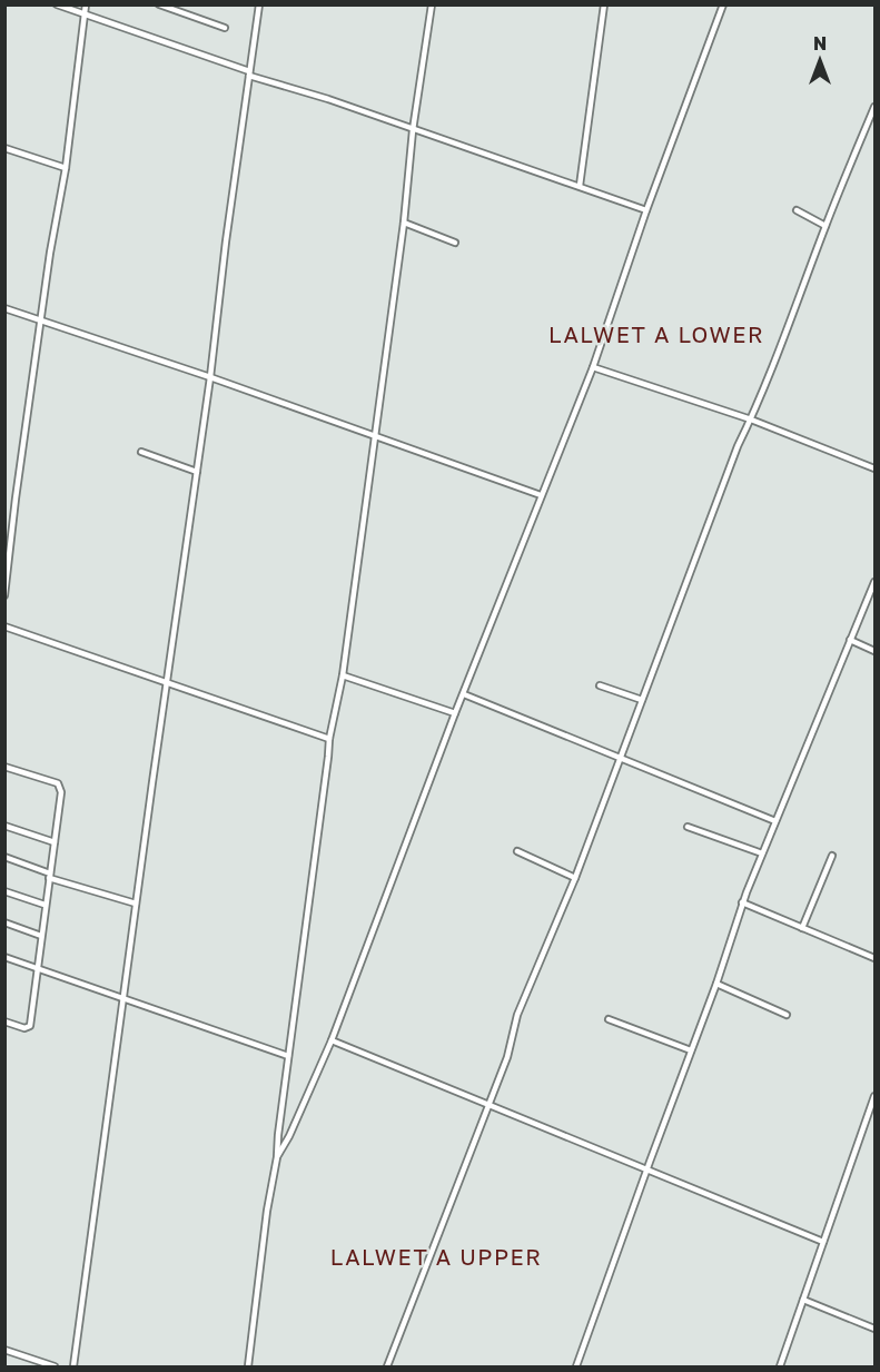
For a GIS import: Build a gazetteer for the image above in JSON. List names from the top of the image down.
{
  "districts": ["LALWET A LOWER", "LALWET A UPPER"],
  "north": "top"
}
